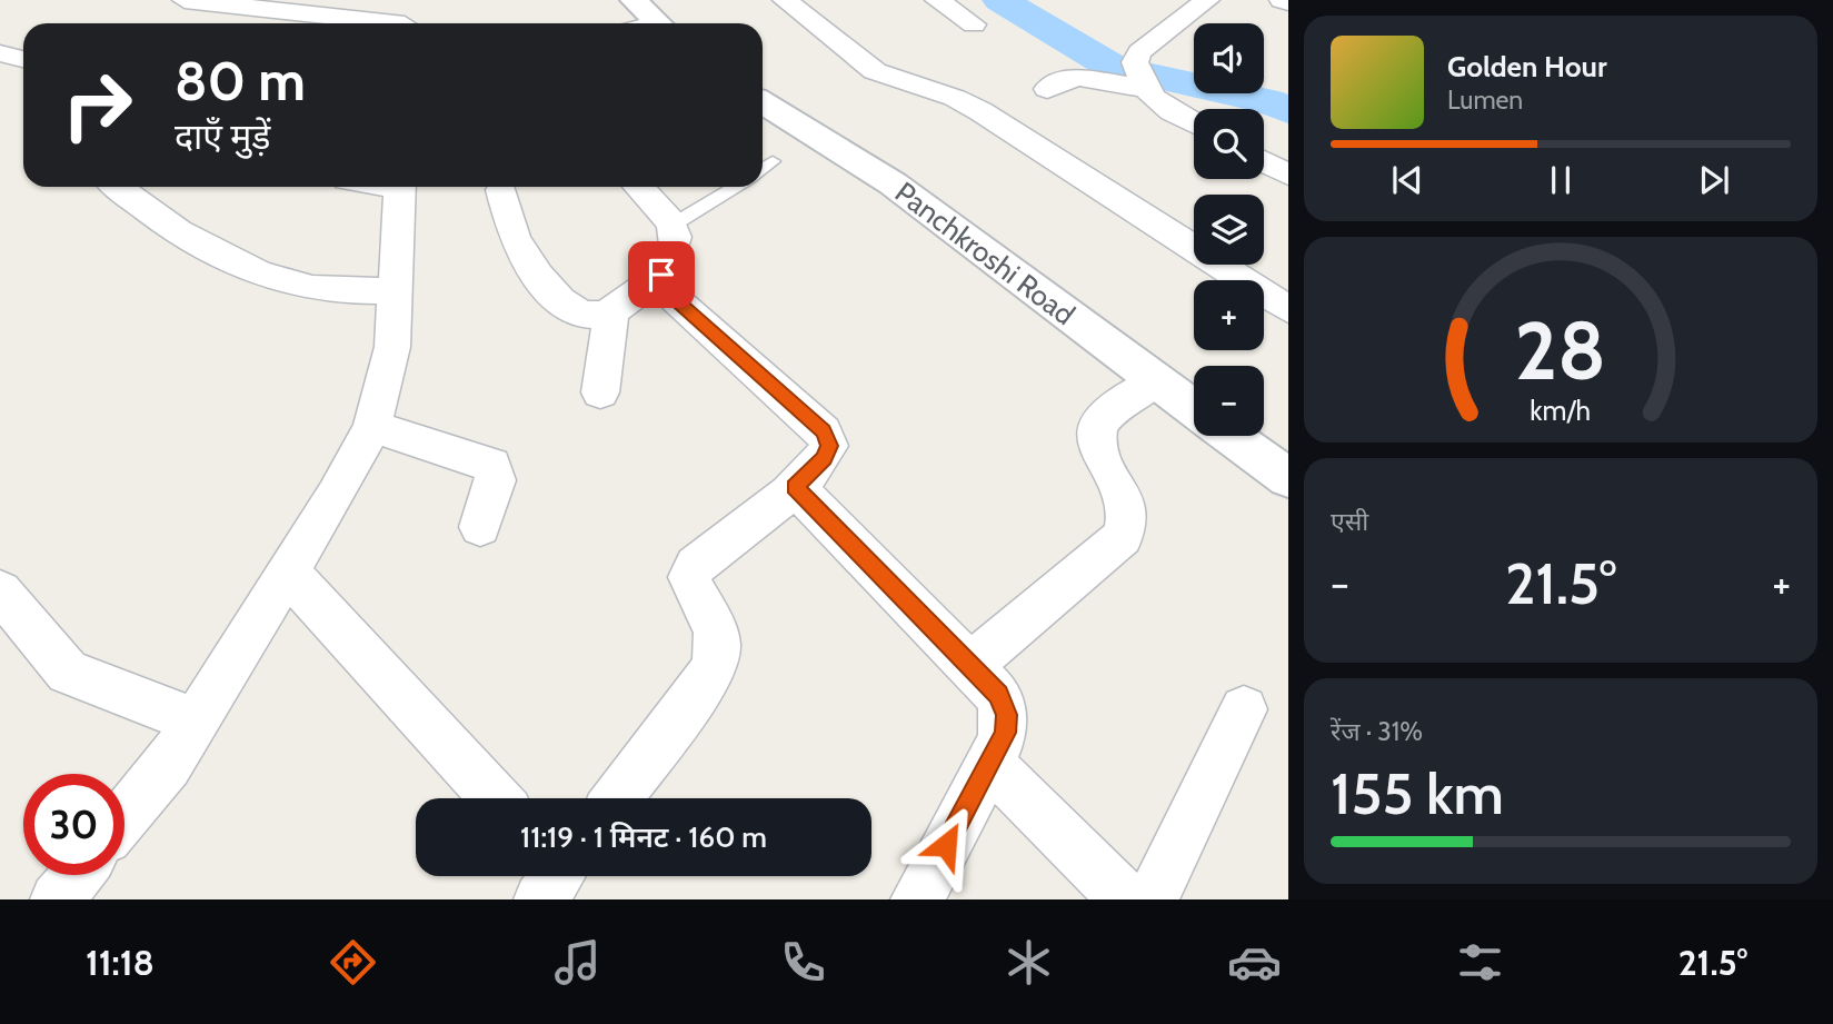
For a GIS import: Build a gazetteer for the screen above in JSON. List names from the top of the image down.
{
  "streets": {
    "street": ["Panchkroshi Road"]
  },
  "page": {
    "map_buttons": ["+", "−"],
    "turn": ["80 m", "दाएँ मुड़ें"],
    "song": ["Golden Hour", "Lumen"],
    "tile": [
      "एसी",
      ["रेंज · 31%", "155 km"]
    ],
    "heat": ["−", "21.5°", "+"],
    "limit": "30",
    "trip": "11:19 · 1 मिनट · 160 m",
    "tabs": ["11:18", "21.5°"],
    "gauge": ["28", "km/h"]
  }
}
